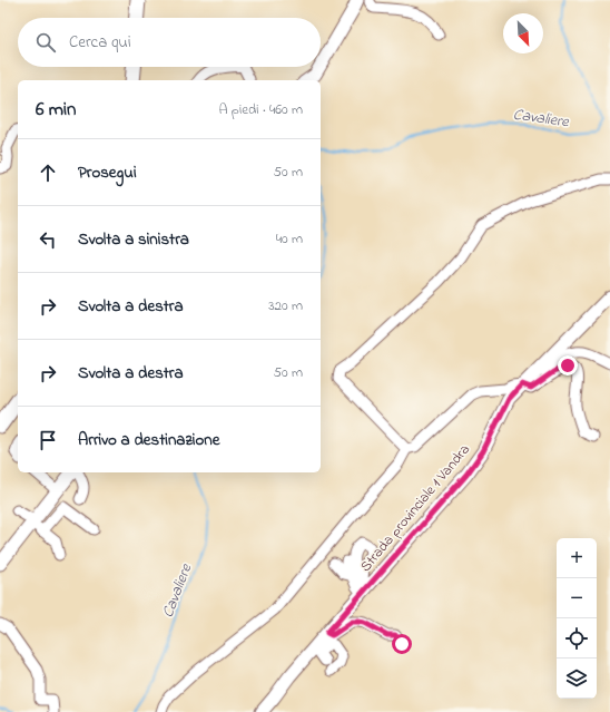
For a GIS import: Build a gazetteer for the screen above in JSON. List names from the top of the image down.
{
  "streets": {
    "main road": ["Strada provinciale 1 Vandra"]
  },
  "water": ["Cavaliere"],
  "north": "bottom right",
  "page": {
    "search": "Cerca qui",
    "heading": ["6 min", "A piedi · 460 m"],
    "list": [
      ["Prosegui", "50 m"],
      ["Svolta a sinistra", "40 m"],
      ["Svolta a destra", "320 m"],
      ["Svolta a destra", "50 m"],
      "Arrivo a destinazione"
    ],
    "map_buttons": ["+", "−"]
  }
}
